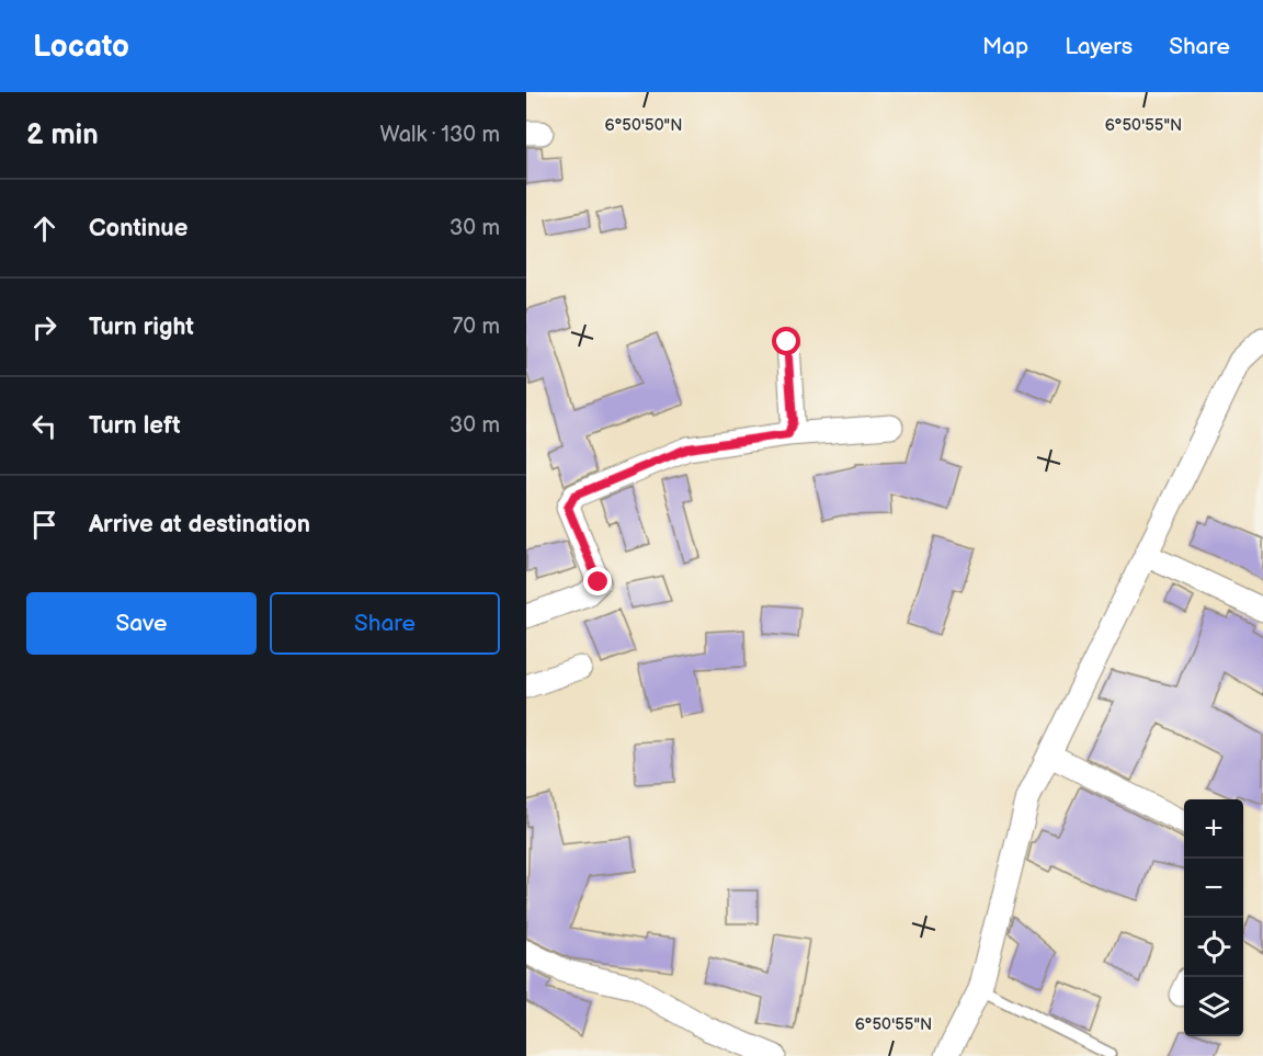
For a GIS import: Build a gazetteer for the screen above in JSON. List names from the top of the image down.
{
  "page": {
    "header": "Locato",
    "nav": ["Map", "Layers", "Share"],
    "heading": ["2 min", "Walk · 130 m"],
    "list": [
      ["Continue", "30 m"],
      ["Turn right", "70 m"],
      ["Turn left", "30 m"],
      "Arrive at destination"
    ],
    "buttons": ["Save", "Share"],
    "map_buttons": ["+", "−"]
  },
  "coordinates": ["6°50'50\"N", "6°50'55\"N"]
}
